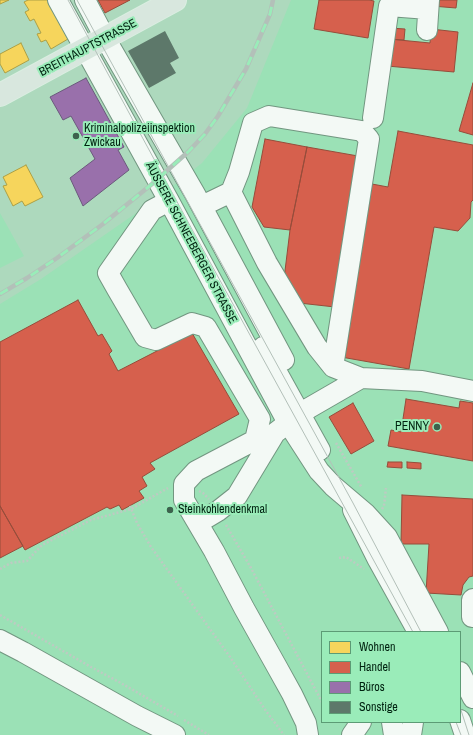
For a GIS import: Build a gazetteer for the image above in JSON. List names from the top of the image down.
{
  "streets": {
    "main road": ["BREITHAUPTSTRASSE"],
    "street": ["ÄUSSERE SCHNEEBERGER STRASSE"]
  },
  "crossings": [
    ["BREITHAUPTSTRASSE", "ÄUSSERE SCHNEEBERGER STRASSE"]
  ],
  "places": ["Kriminalpolizeiinspektion Zwickau", "PENNY", "Steinkohlendenkmal"],
  "legend": [
    "Wohnen",
    "Handel",
    "Büros",
    "Sonstige"
  ]
}
